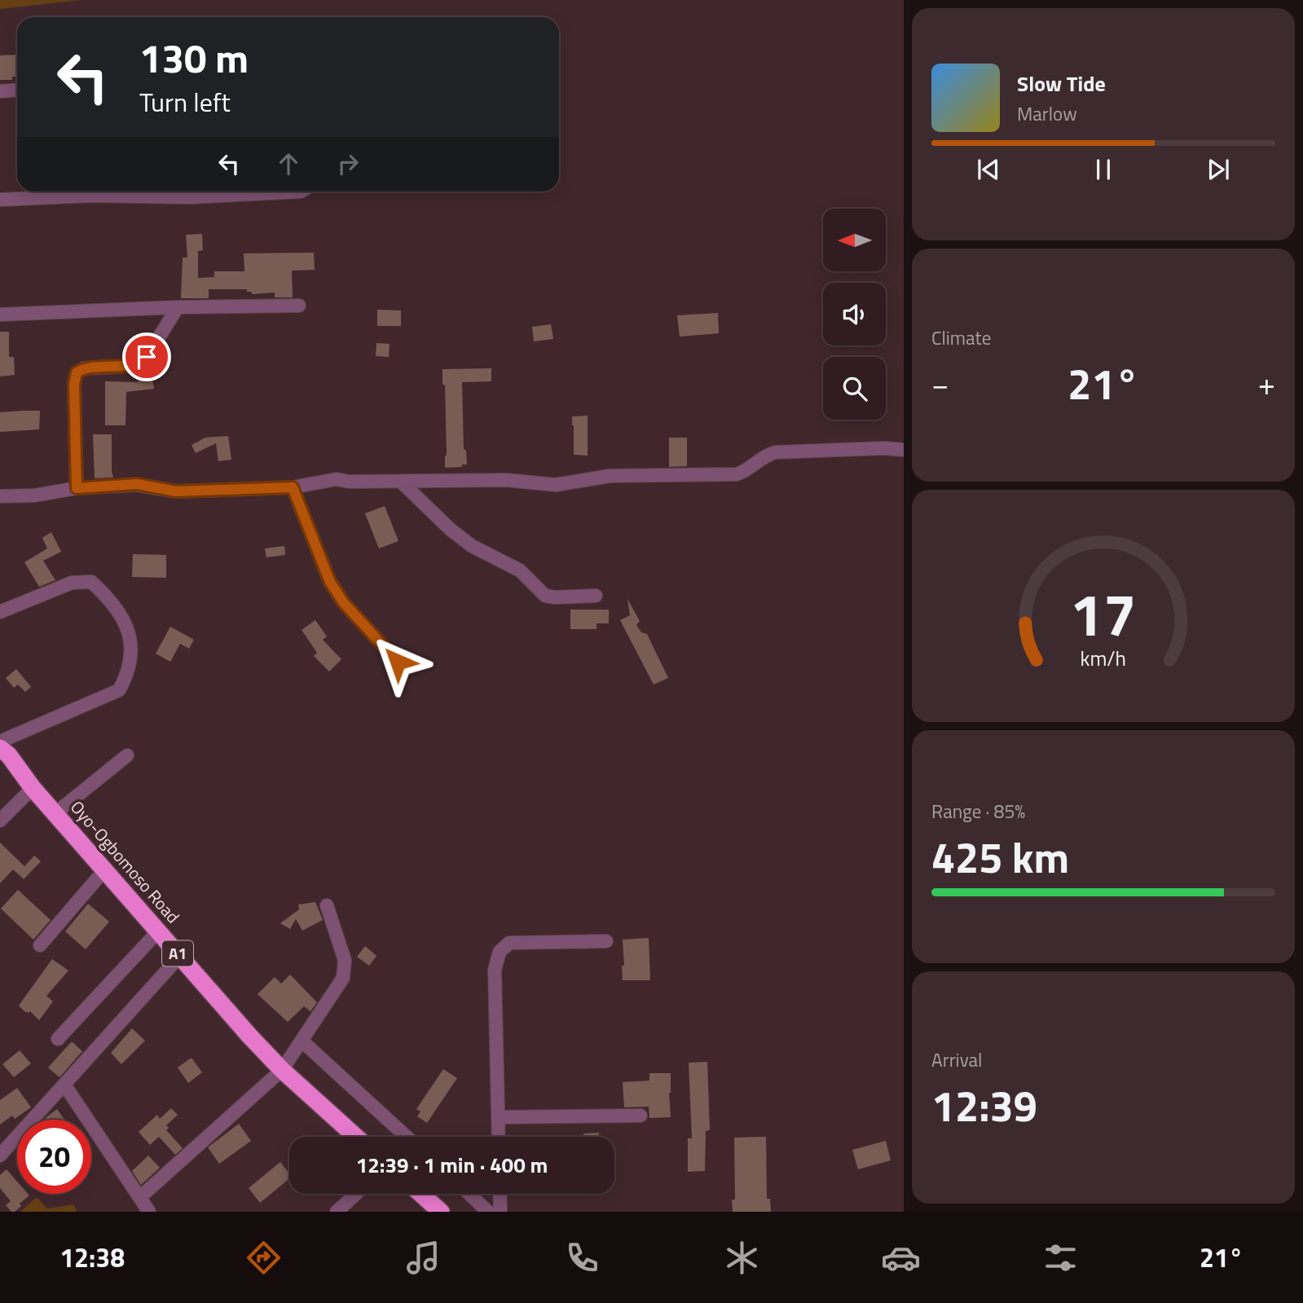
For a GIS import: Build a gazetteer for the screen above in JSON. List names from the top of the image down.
{
  "streets": {
    "highway": ["Oyo-Ogbomoso Road", "A1"]
  },
  "north": "left",
  "page": {
    "turn": ["130 m", "Turn left"],
    "song": ["Slow Tide", "Marlow"],
    "tile": [
      "Climate",
      ["Range · 85%", "425 km"],
      ["Arrival", "12:39"]
    ],
    "heat": ["−", "21°", "+"],
    "limit": "20",
    "trip": "12:39 · 1 min · 400 m",
    "tabs": ["12:38", "21°"],
    "gauge": ["17", "km/h"]
  }
}
